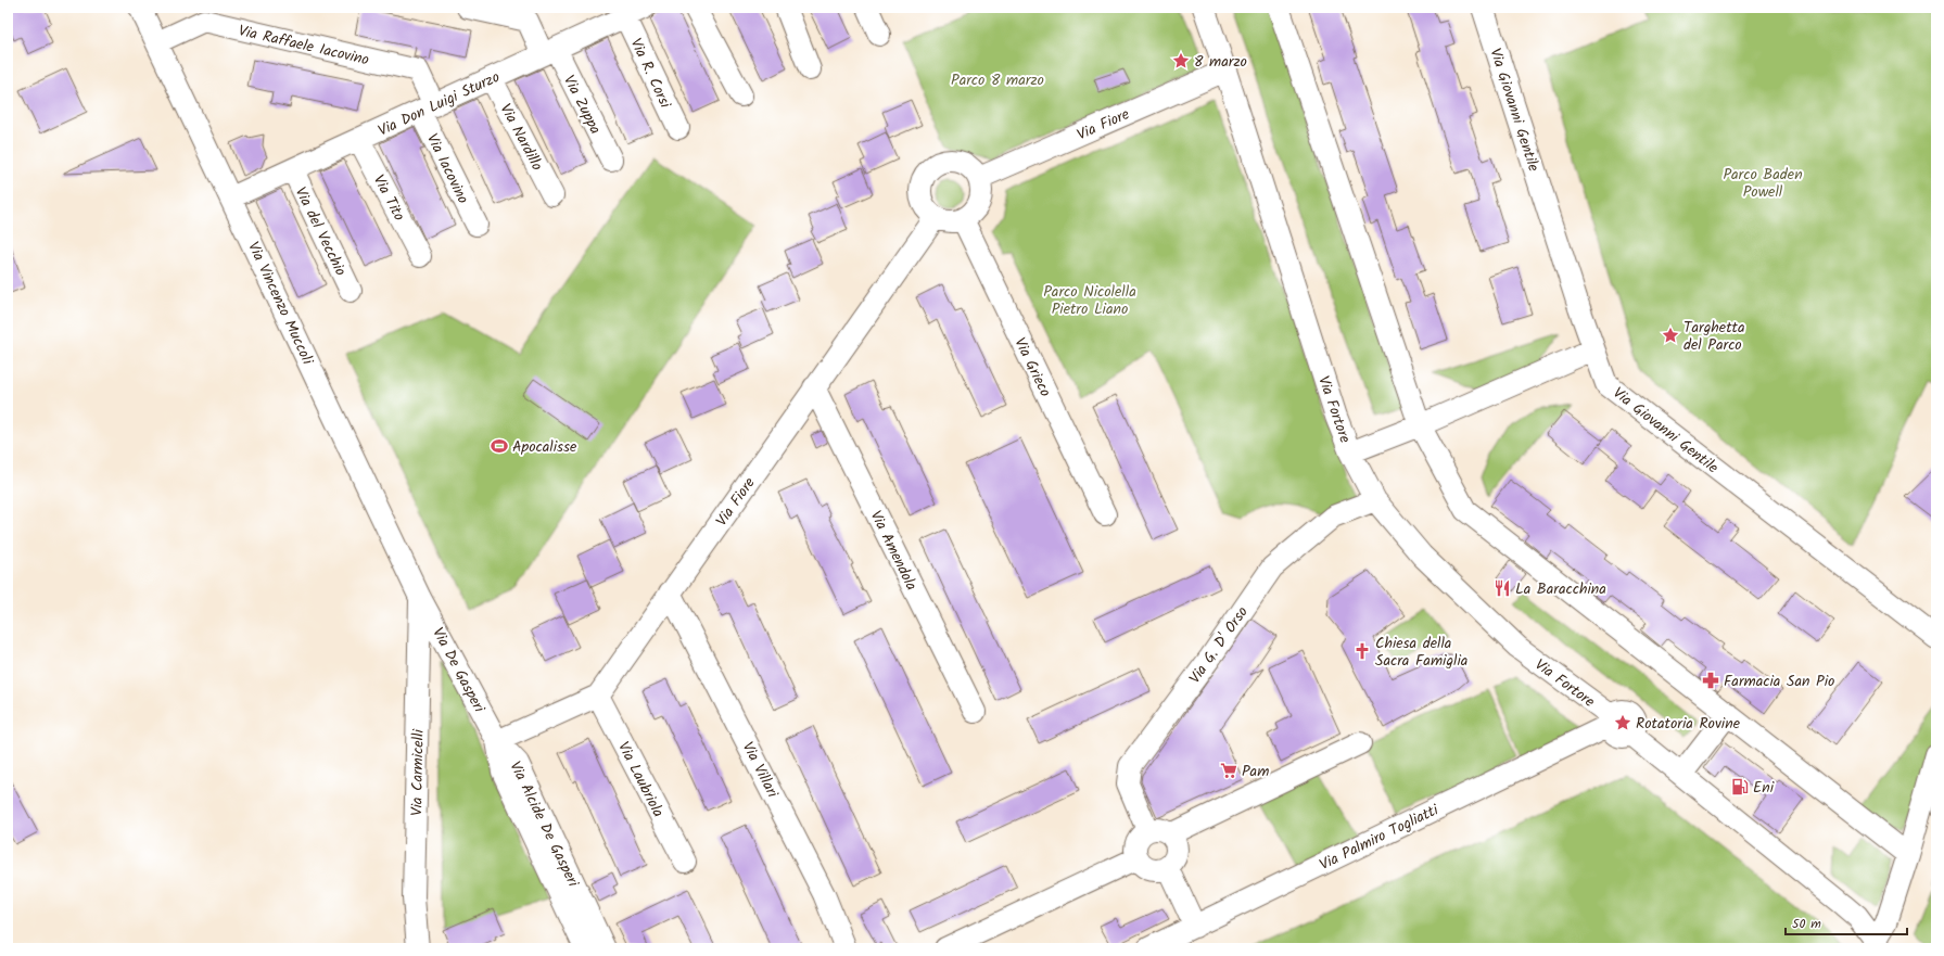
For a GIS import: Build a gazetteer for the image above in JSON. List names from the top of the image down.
{
  "streets": {
    "street": [
      "Via Raffaele Iacovino",
      "Via R. Corsi",
      "Via Don Luigi Sturzo",
      "Via Zuppa",
      "Via Giovanni Gentile",
      "Via Fiore",
      "Via Nardillo",
      "Via Iacovino",
      "Via Tito",
      "Via del Vecchio",
      "Via Vincenzo Muccoli",
      "Via Grieco",
      "Via Fortore",
      "Via Amendola",
      "Via G. D' Orso",
      "Via De Gasperi",
      "Via Villari",
      "Via Carmicelli",
      "Via Laubriola",
      "Via Alcide De Gasperi",
      "Via Palmiro Togliatti"
    ]
  },
  "crossings": [
    ["Via Raffaele Iacovino", "Via Don Luigi Sturzo"],
    ["Via Raffaele Iacovino", "Via Iacovino"],
    ["Via Raffaele Iacovino", "Via Vincenzo Muccoli"],
    ["Via R. Corsi", "Via Don Luigi Sturzo"],
    ["Via Don Luigi Sturzo", "Via Zuppa"],
    ["Via Don Luigi Sturzo", "Via Nardillo"],
    ["Via Don Luigi Sturzo", "Via Iacovino"],
    ["Via Don Luigi Sturzo", "Via Tito"],
    ["Via Don Luigi Sturzo", "Via del Vecchio"],
    ["Via Don Luigi Sturzo", "Via Vincenzo Muccoli"],
    ["Via Fiore", "Via Grieco"],
    ["Via Fiore", "Via Fortore"],
    ["Via Fiore", "Via Amendola"],
    ["Via Fiore", "Via Villari"],
    ["Via Fiore", "Via Laubriola"],
    ["Via Vincenzo Muccoli", "Via De Gasperi"],
    ["Via Vincenzo Muccoli", "Via Carmicelli"],
    ["Via Fortore", "Via G. D' Orso"],
    ["Via Fortore", "Via Palmiro Togliatti"],
    ["Via De Gasperi", "Via Carmicelli"],
    ["Via De Gasperi", "Via Alcide De Gasperi"]
  ],
  "parks": ["Parco 8 marzo", "Parco Baden Powell", "Parco Nicolella Pietro Liano"],
  "places": {
    "place": ["8 marzo", "Targhetta del Parco", "Rotatoria Rovine"],
    "sports": ["Apocalisse"],
    "restaurant": ["La Baracchina"],
    "church": ["Chiesa della Sacra Famiglia"],
    "pharmacy": ["Farmacia San Pio"],
    "supermarket": ["Pam"],
    "fuel station": ["Eni"]
  },
  "scale_bar": "50 m"
}
